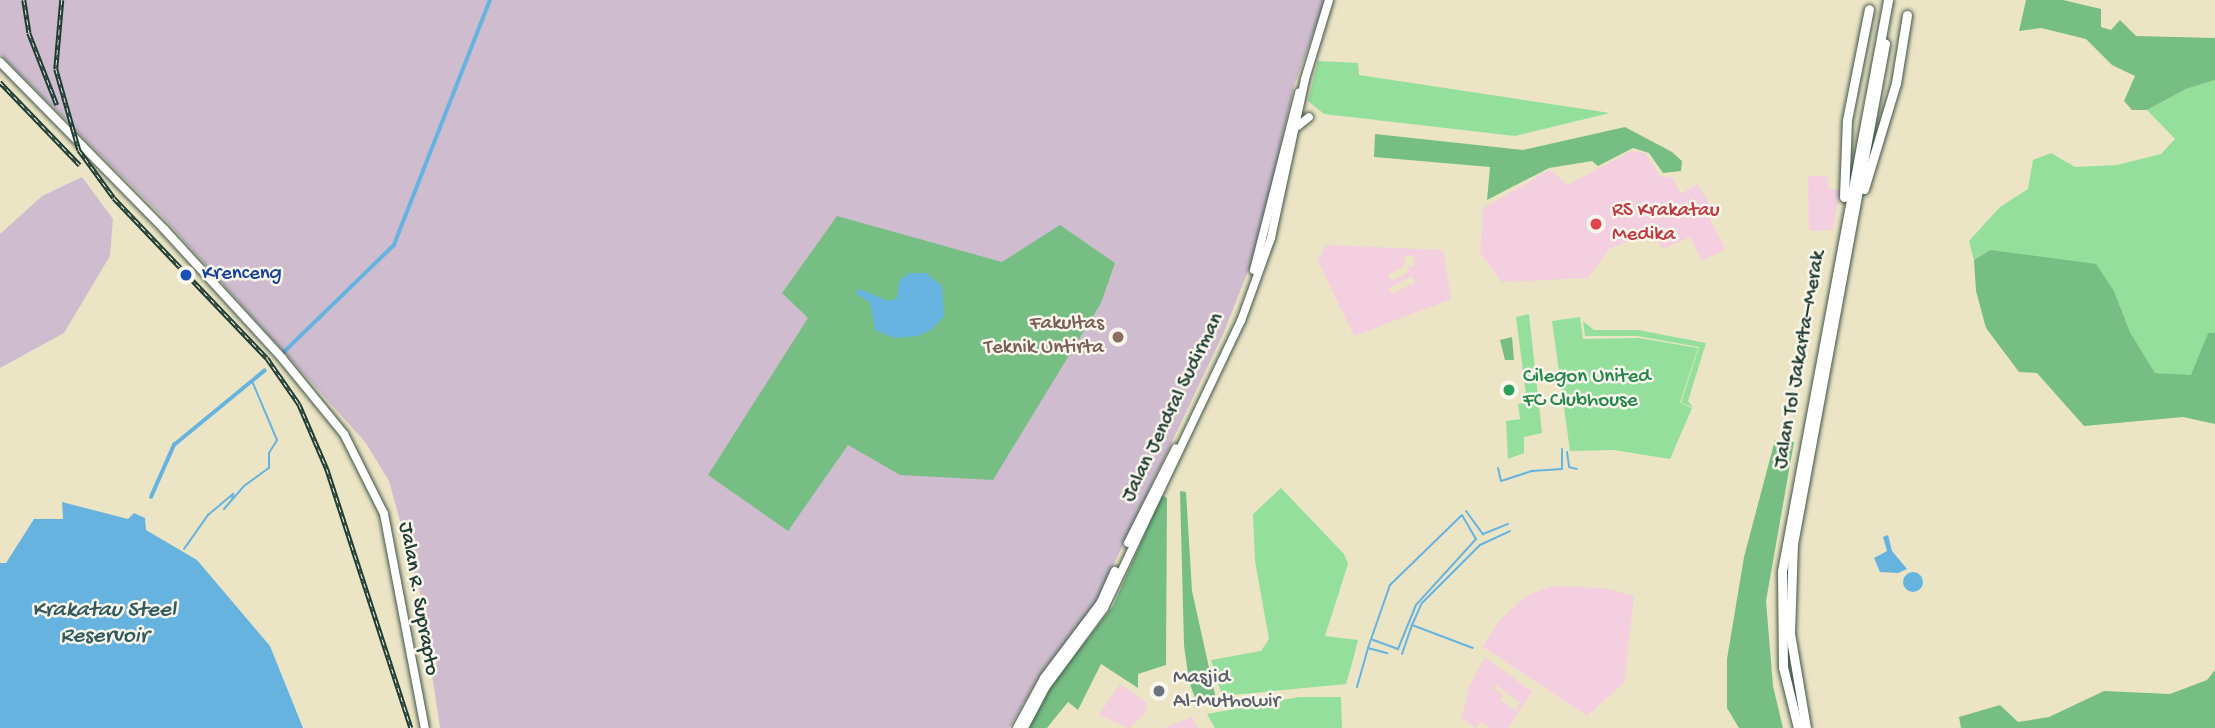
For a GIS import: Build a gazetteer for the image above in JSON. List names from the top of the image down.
{
  "streets": {
    "highway": ["Jalan Tol Jakarta–Merak", "Jalan Jendral Sudirman", "Jalan R. Suprapto"]
  },
  "water": ["Krakatau Steel Reservoir"],
  "places": [
    "RS Krakatau Medika",
    "Krenceng",
    "Fakultas Teknik Untirta",
    "Cilegon United FC Clubhouse",
    "Masjid Al-Muthowir"
  ]
}
